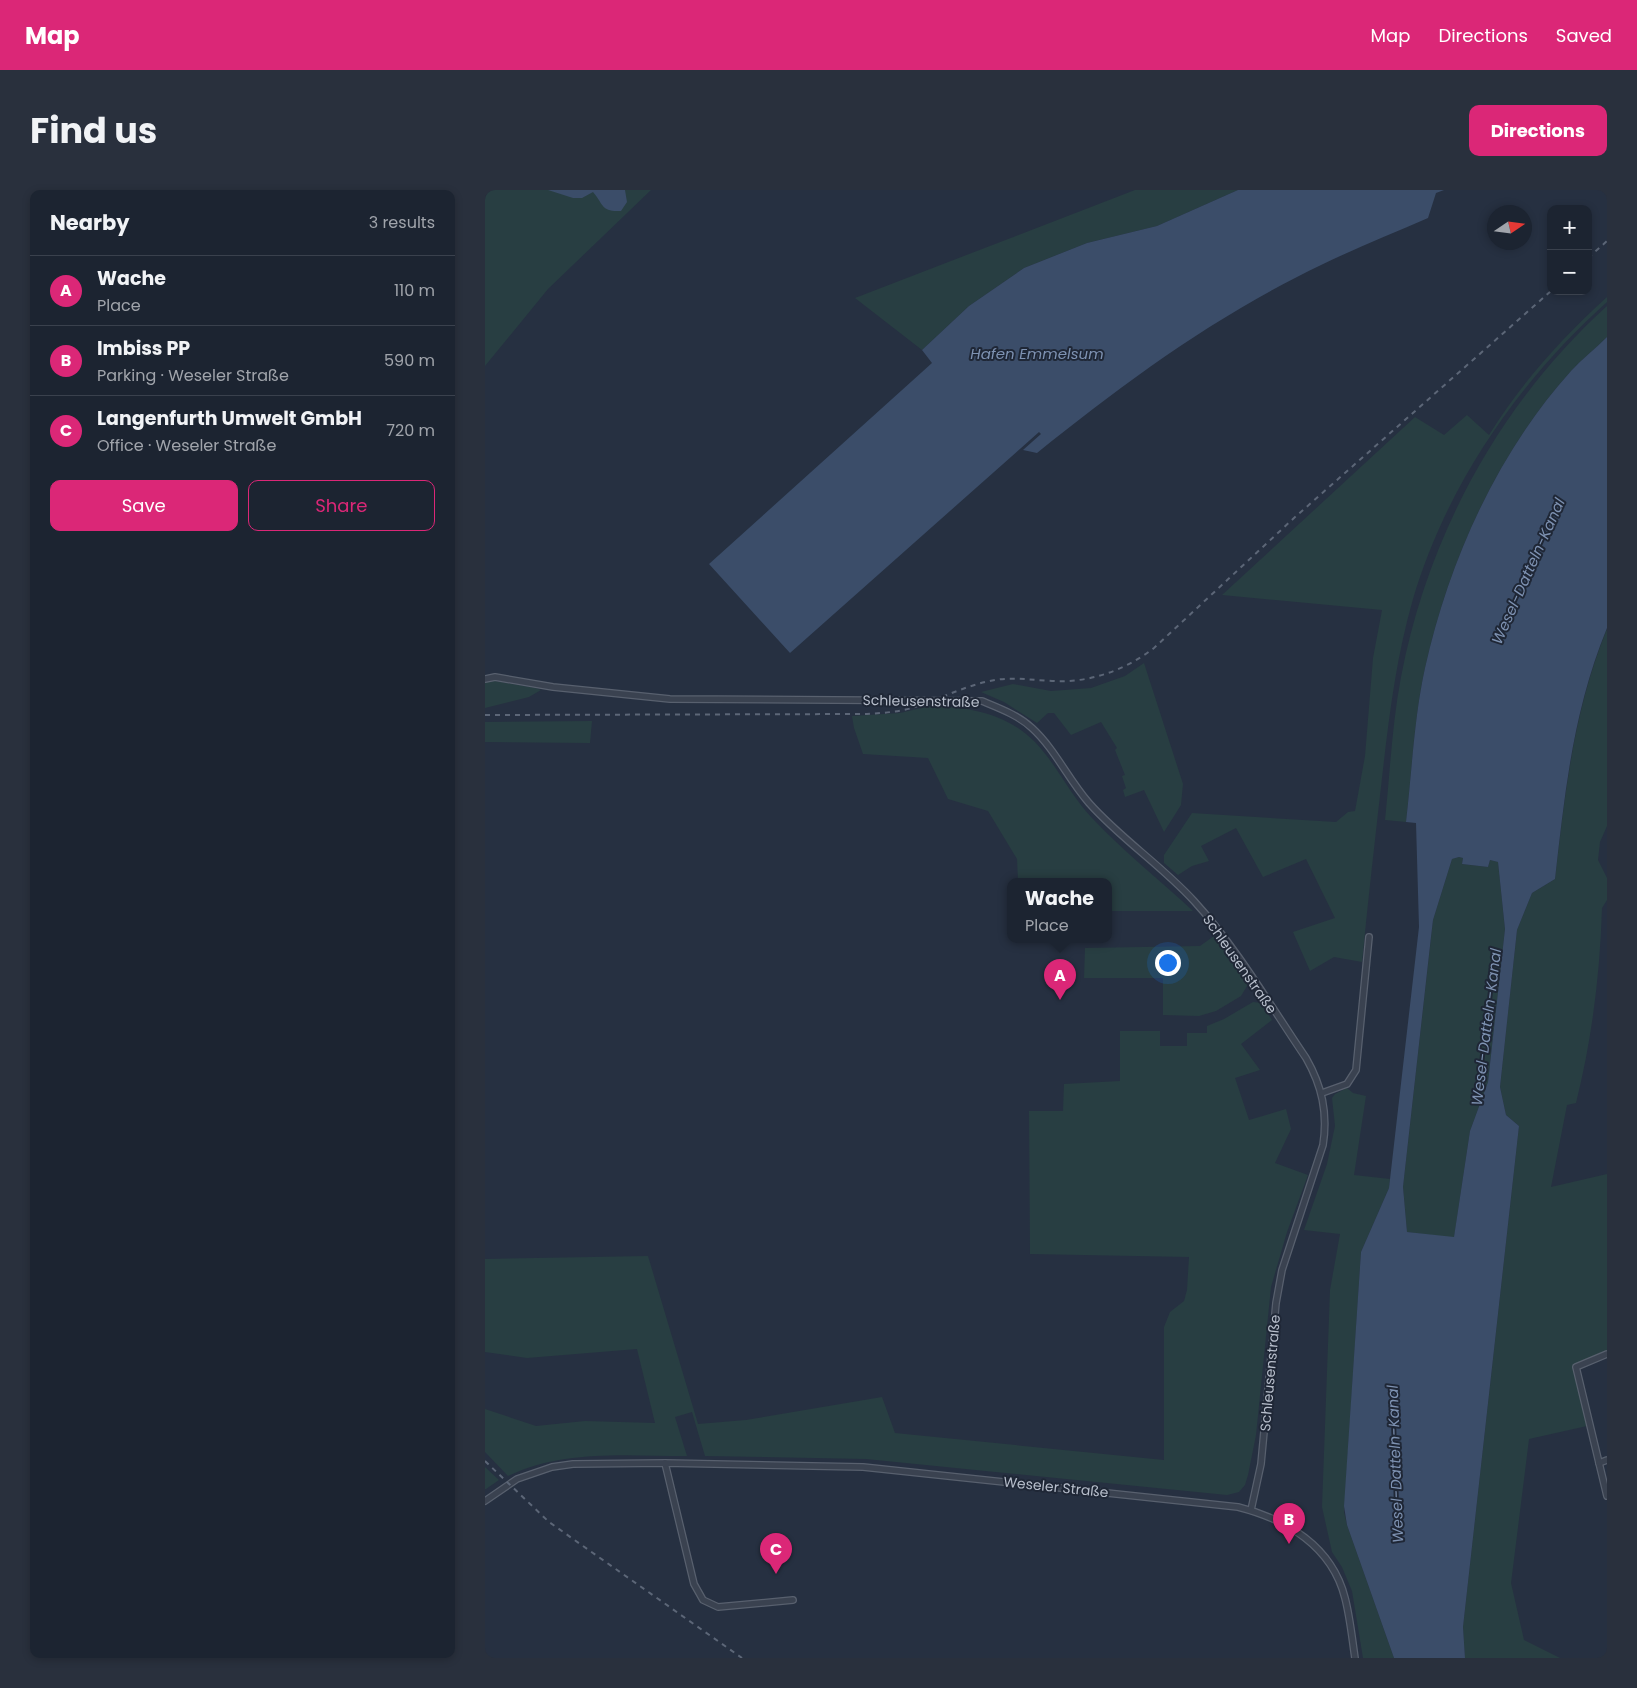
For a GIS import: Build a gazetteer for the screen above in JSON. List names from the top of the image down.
{
  "streets": {
    "street": ["Schleusenstraße", "Weseler Straße"]
  },
  "crossings": [
    ["Schleusenstraße", "Weseler Straße"]
  ],
  "water": ["Hafen Emmelsum", "Wesel-Datteln-Kanal"],
  "north": "right",
  "page": {
    "header": "Map",
    "nav": ["Map", "Directions", "Saved"],
    "title": "Find us",
    "buttons": [
      "Directions",
      ["Save", "Share"]
    ],
    "heading": ["Nearby", "3 results"],
    "map_buttons": ["+", "−"],
    "list": [
      {
        "mark": "A",
        "name": "Wache",
        "note": "Place",
        "value": "110 m"
      },
      {
        "mark": "B",
        "name": "Imbiss PP",
        "note": "Parking · Weseler Straße",
        "value": "590 m"
      },
      {
        "mark": "C",
        "name": "Langenfurth Umwelt GmbH",
        "note": "Office · Weseler Straße",
        "value": "720 m"
      }
    ],
    "popup": ["Wache", "Place"],
    "pins": ["A", "B", "C"]
  }
}
